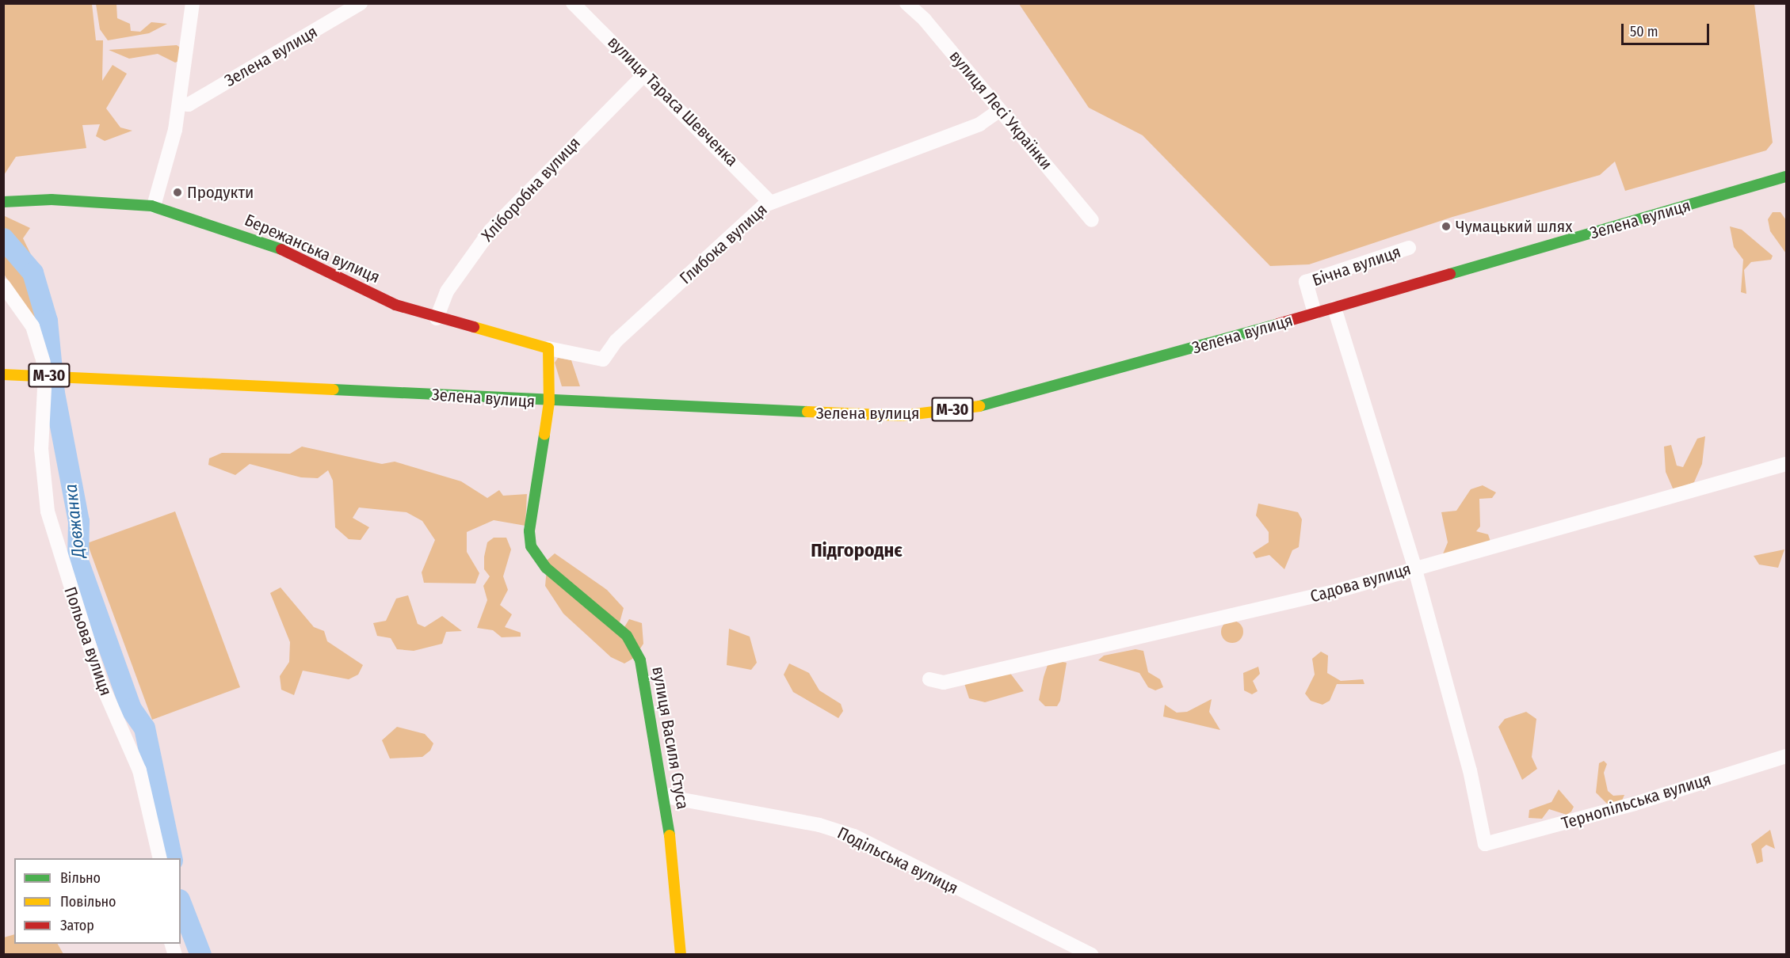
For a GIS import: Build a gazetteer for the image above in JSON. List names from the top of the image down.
{
  "streets": {
    "main road": [
      "Зелена вулиця",
      "Бережанська вулиця",
      "М-30",
      "вулиця Василя Стуса"
    ],
    "street": [
      "вулиця Тараса Шевченка",
      "вулиця Лесі Українки",
      "Хліборобна вулиця",
      "Глибока вулиця",
      "Бічна вулиця",
      "Садова вулиця",
      "Польова вулиця",
      "Тернопільська вулиця",
      "Подільська вулиця"
    ]
  },
  "crossings": [
    ["Зелена вулиця", "Бічна вулиця"],
    ["Зелена вулиця", "вулиця Василя Стуса"],
    ["вулиця Тараса Шевченка", "Хліборобна вулиця"],
    ["вулиця Тараса Шевченка", "Глибока вулиця"],
    ["вулиця Лесі Українки", "Глибока вулиця"],
    ["Хліборобна вулиця", "Бережанська вулиця"],
    ["Глибока вулиця", "Бережанська вулиця"],
    ["Садова вулиця", "Тернопільська вулиця"],
    ["вулиця Василя Стуса", "Подільська вулиця"]
  ],
  "districts": ["Підгороднє"],
  "water": ["Довжанка"],
  "places": ["Продукти", "Чумацький шлях"],
  "legend": ["Вільно", "Повільно", "Затор"],
  "scale_bar": "50 m"
}
